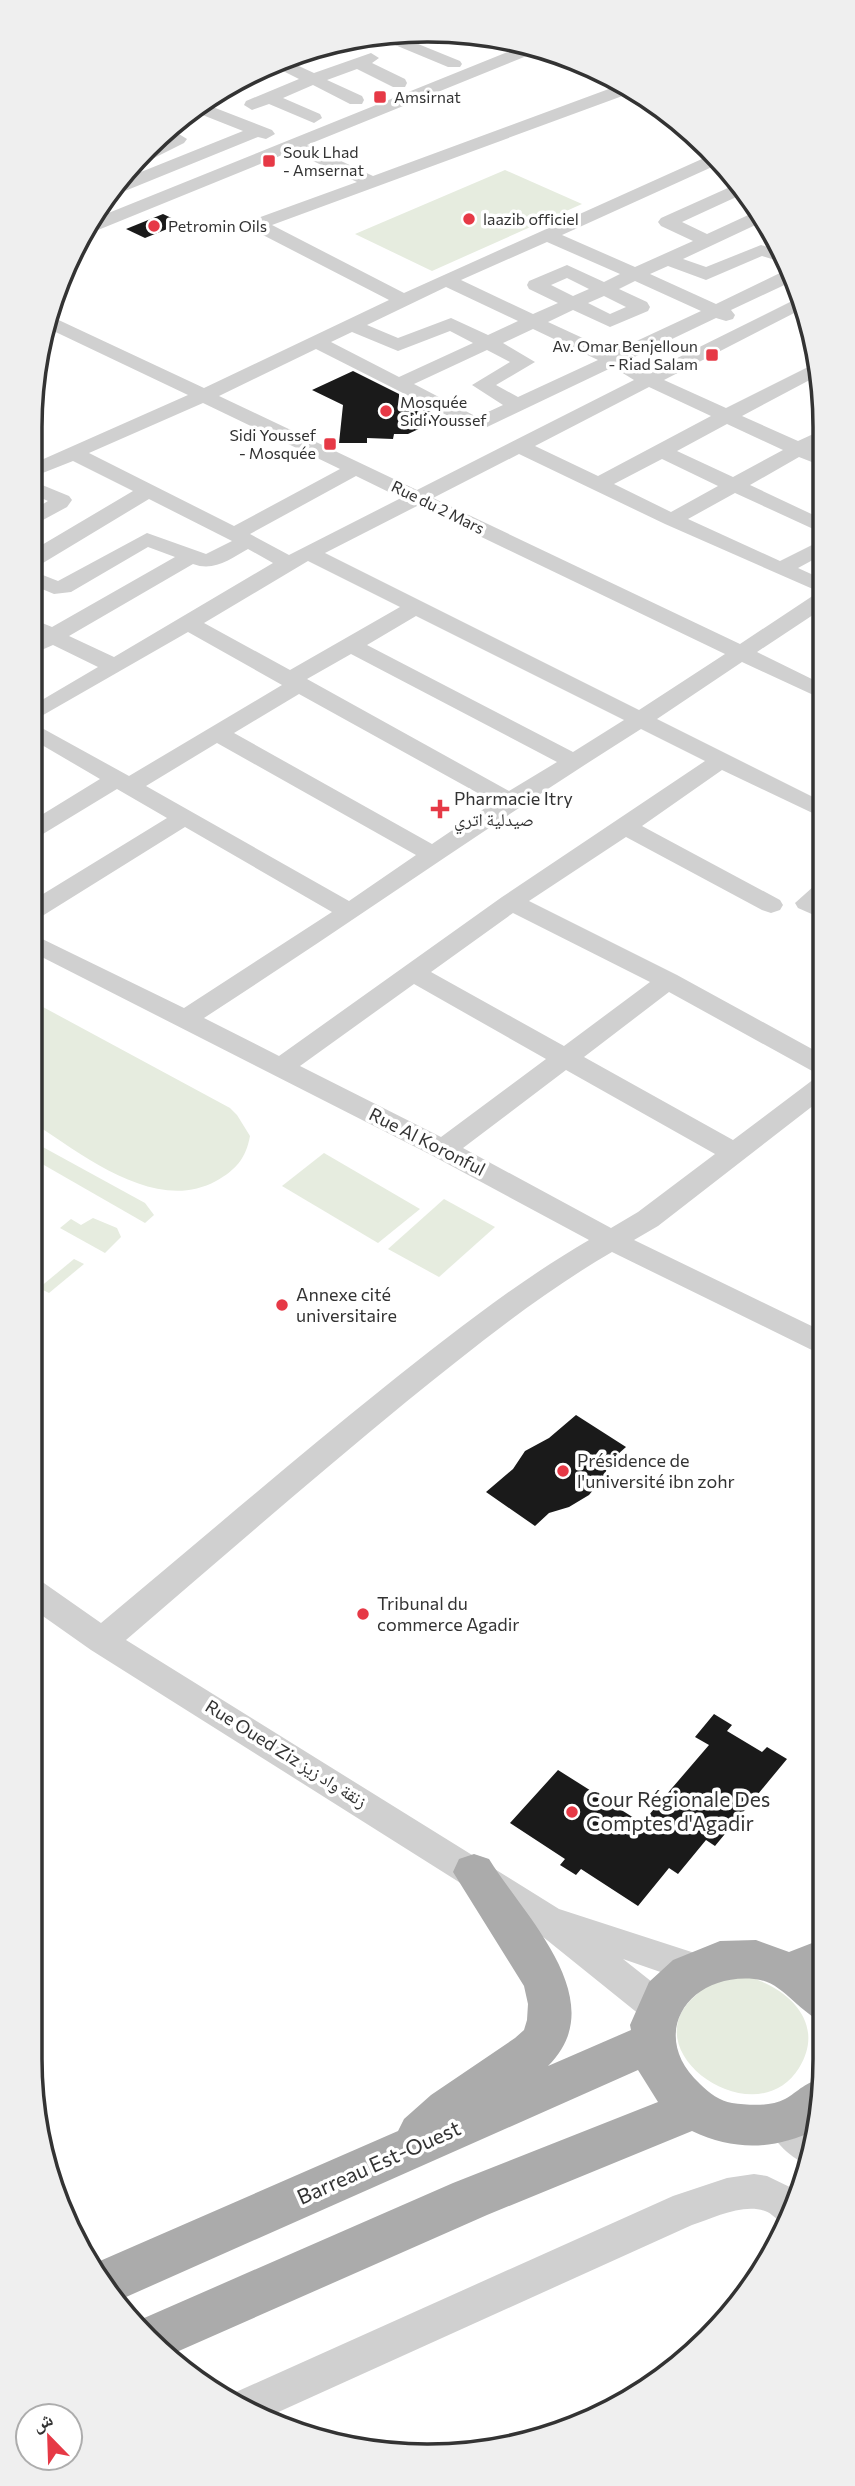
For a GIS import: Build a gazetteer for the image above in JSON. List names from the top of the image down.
{
  "streets": {
    "main road": ["Barreau Est-Ouest"],
    "street": ["Rue du 2 Mars", "Rue Al Koronful", "Rue Oued Ziz زنقة واد زيز"]
  },
  "crossings": [
    ["Rue Oued Ziz زنقة واد زيز", "Barreau Est-Ouest"]
  ],
  "places": {
    "transit": [
      "Amsirnat",
      "Souk Lhad - Amsernat",
      "Av. Omar Benjelloun - Riad Salam",
      "Sidi Youssef - Mosquée"
    ],
    "other": [
      "laazib officiel",
      "Petromin Oils",
      "Mosquée Sidi Youssef",
      "Annexe cité universitaire",
      "Présidence de l'université ibn zohr",
      "Tribunal du commerce Agadir",
      "Cour Régionale Des Comptes d'Agadir"
    ],
    "health": ["Pharmacie Itry صيدلية اتري"]
  },
  "north": "top left"
}
